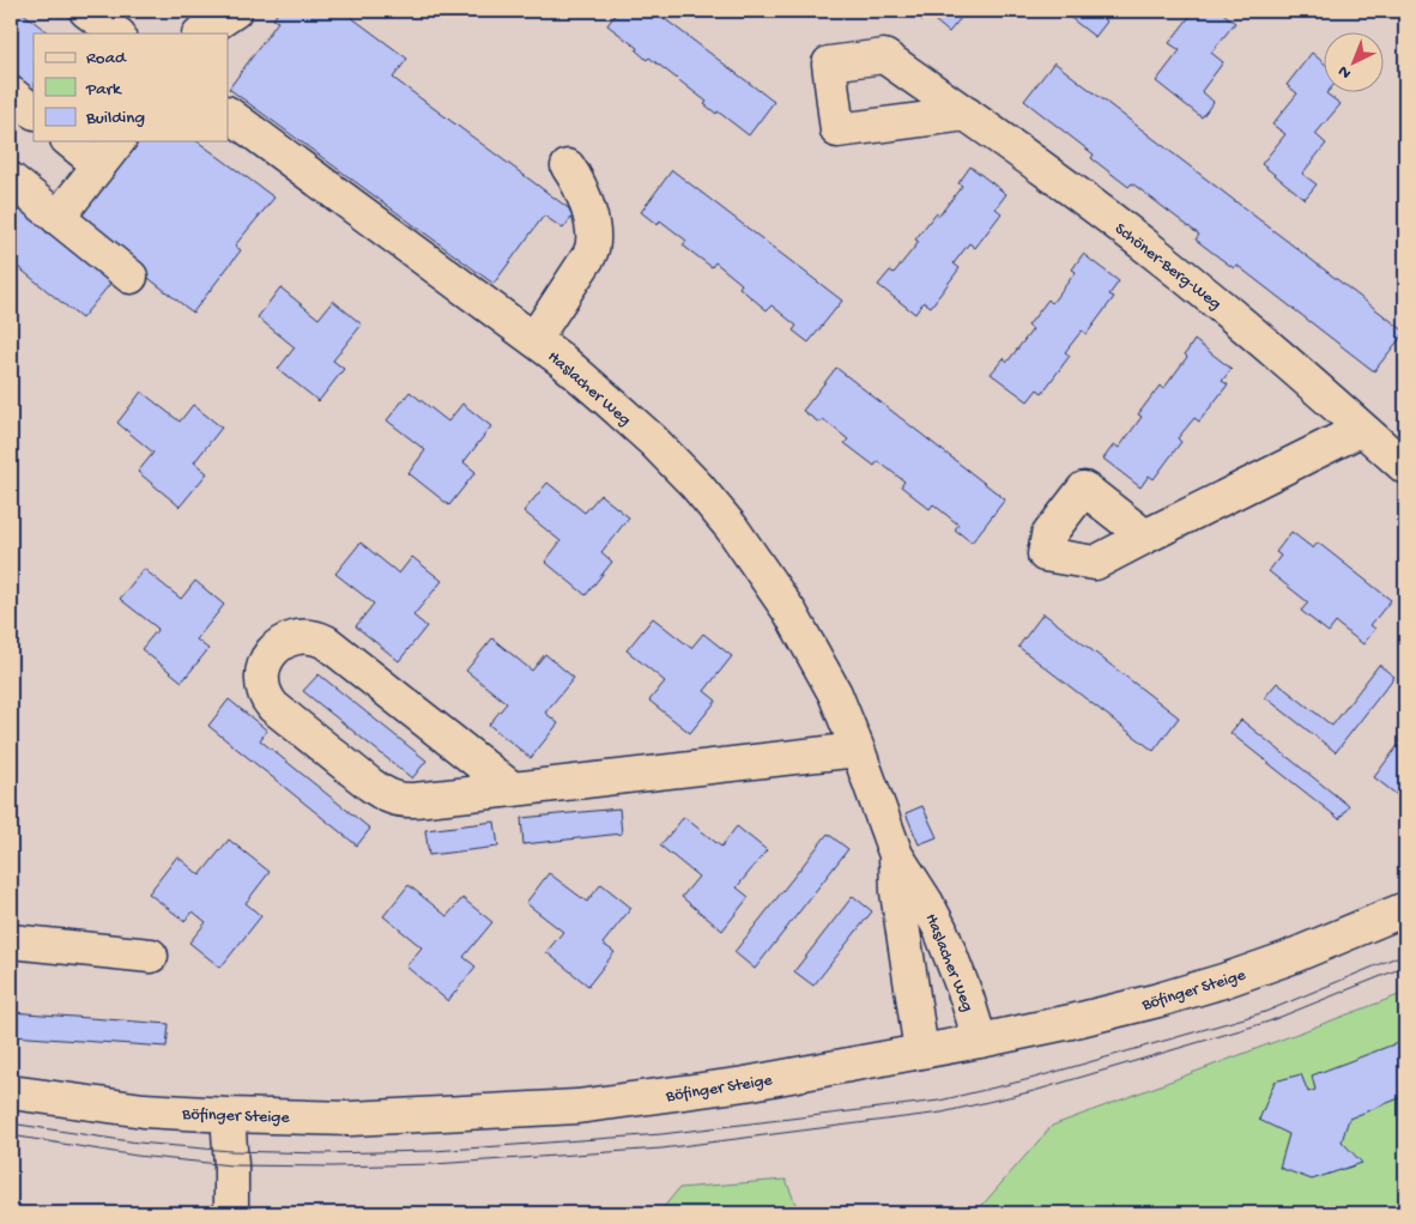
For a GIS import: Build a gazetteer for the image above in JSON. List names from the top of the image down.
{
  "streets": {
    "street": ["Schöner-Berg-Weg", "Haslacher Weg", "Böfinger Steige"]
  },
  "crossings": [
    ["Haslacher Weg", "Böfinger Steige"]
  ],
  "legend": ["Road", "Park", "Building"],
  "north": "bottom left"
}
